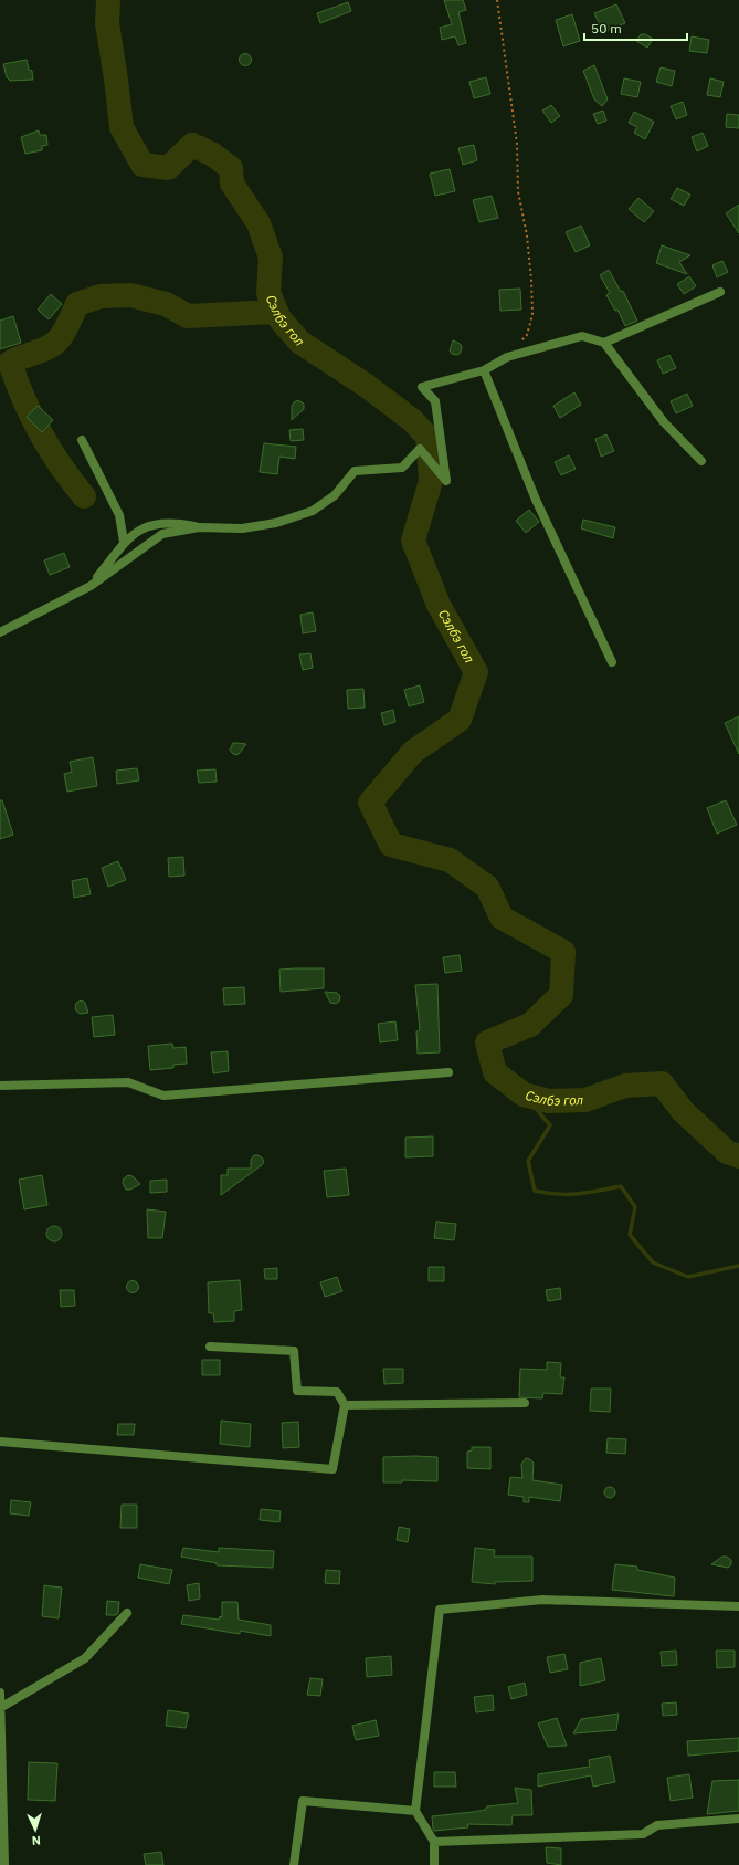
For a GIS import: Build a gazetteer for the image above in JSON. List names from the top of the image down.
{
  "water": ["Сэлбэ гол"],
  "scale_bar": "50 m",
  "north": "bottom"
}
